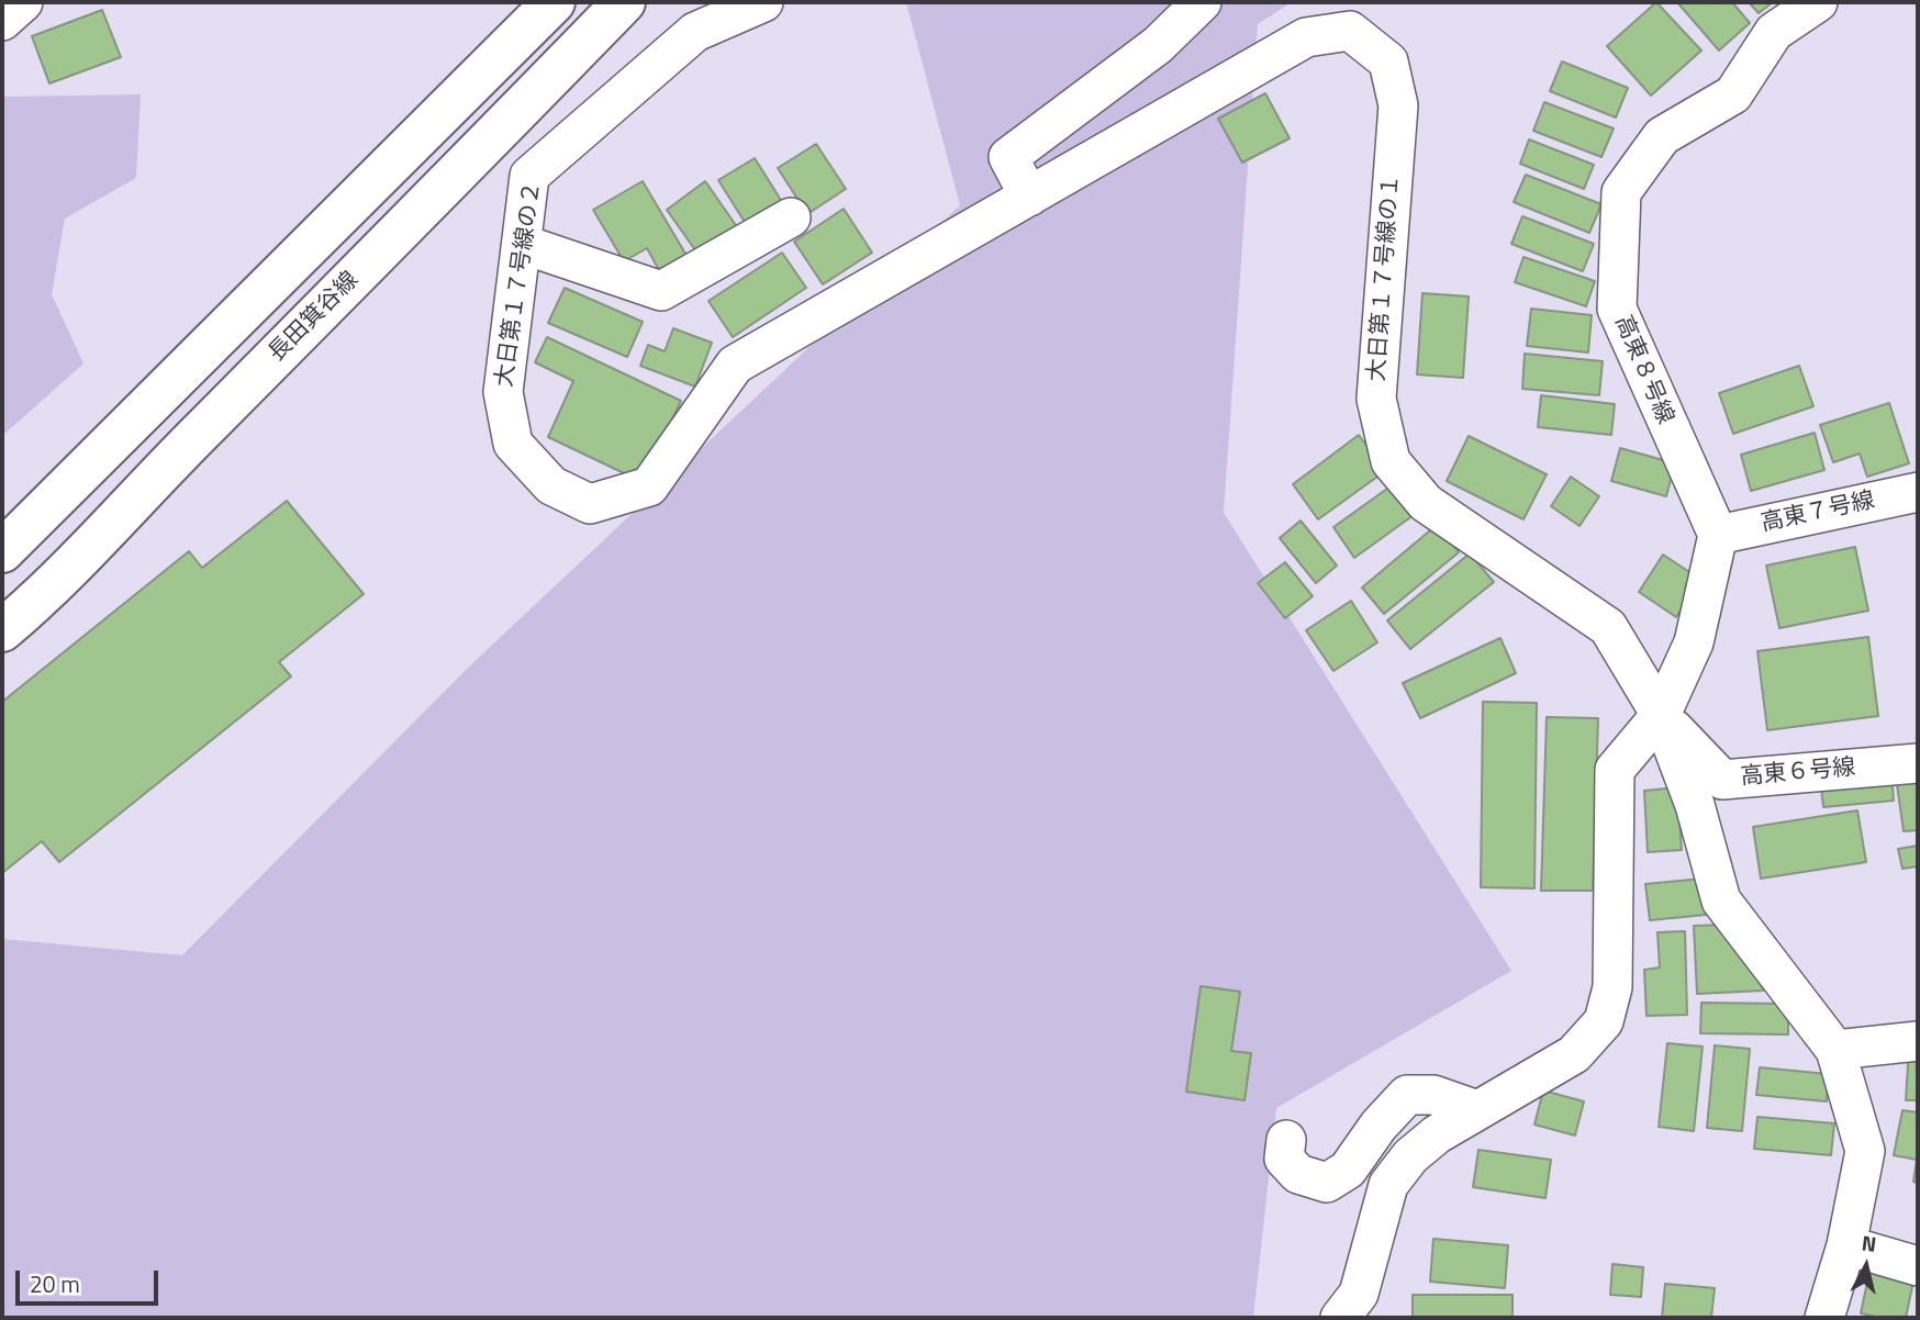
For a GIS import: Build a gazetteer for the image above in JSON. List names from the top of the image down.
{
  "streets": {
    "street": [
      "大日第１７号線の１",
      "大日第１７号線の２",
      "長田箕谷線",
      "高東８号線",
      "高東７号線",
      "高東６号線"
    ]
  },
  "crossings": [
    ["大日第１７号線の１", "大日第１７号線の２"],
    ["大日第１７号線の１", "高東６号線"],
    ["高東８号線", "高東７号線"]
  ],
  "scale_bar": "20 m",
  "north": "top"
}
